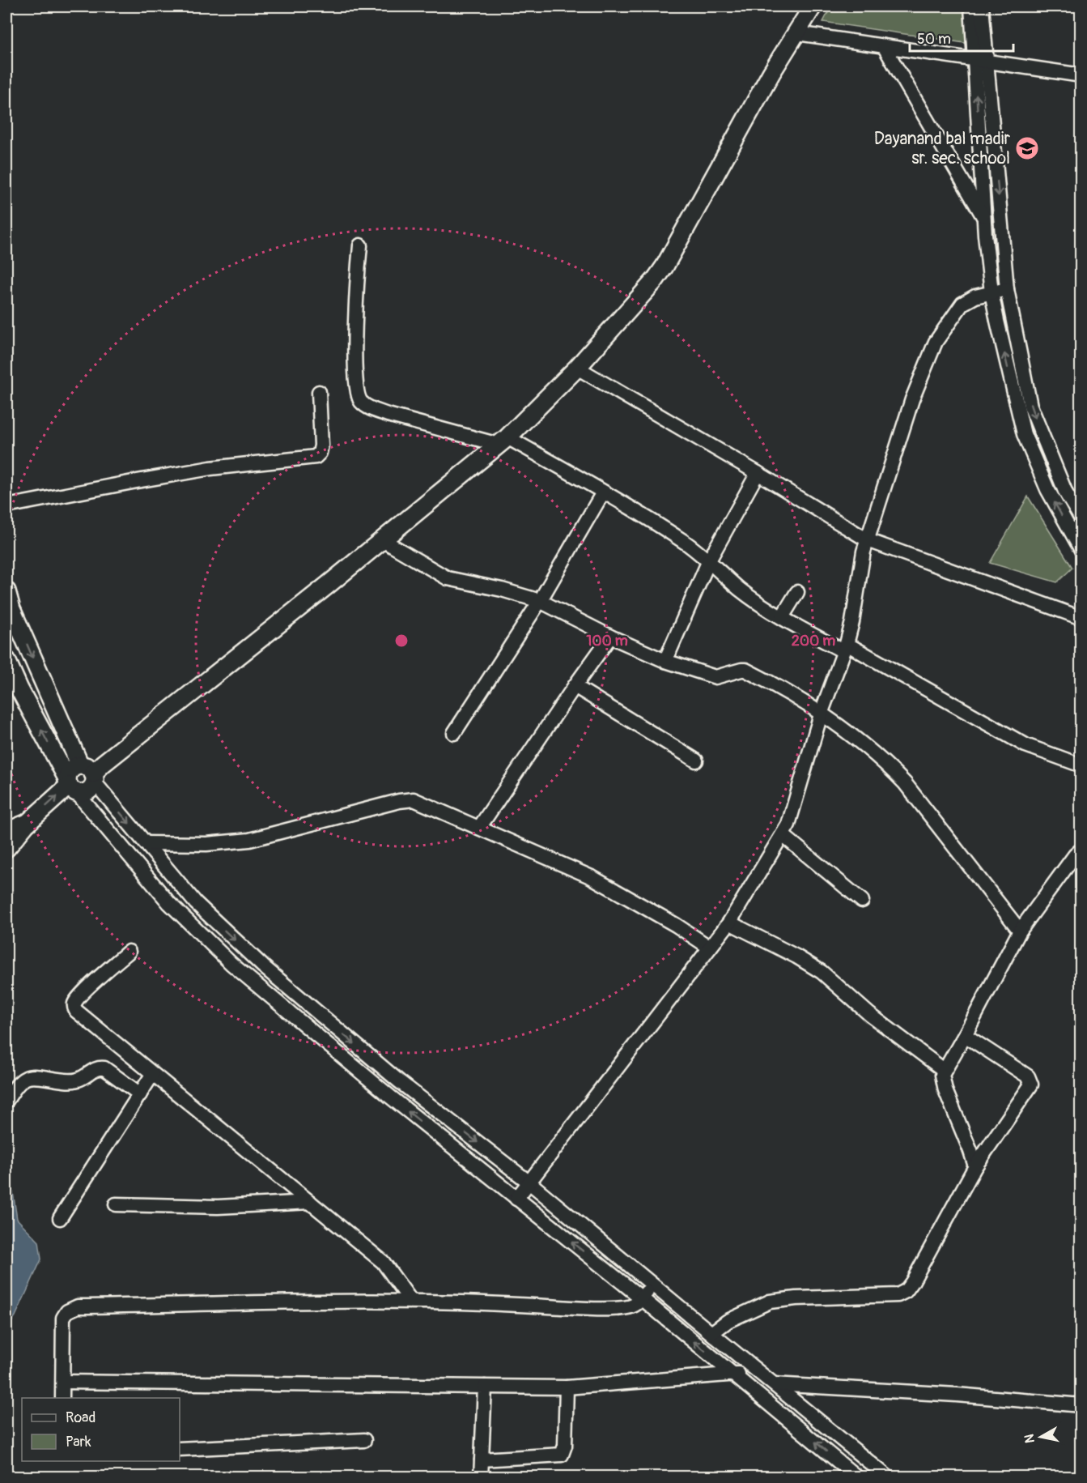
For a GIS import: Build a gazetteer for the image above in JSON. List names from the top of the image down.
{
  "places": {
    "school or university": ["Dayanand bal madir sr. sec. school"]
  },
  "legend": ["Road", "Park"],
  "scale_bar": "50 m",
  "north": "left",
  "rings": ["100 m", "200 m"]
}
